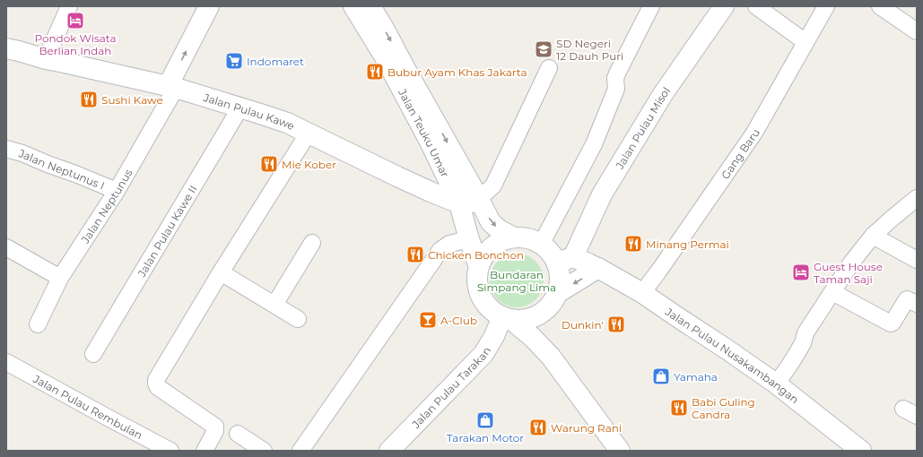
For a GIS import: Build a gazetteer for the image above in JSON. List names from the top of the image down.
{
  "streets": {
    "street": [
      "Jalan Pulau Kawe",
      "Jalan Pulau Misol",
      "Jalan Teuku Umar",
      "Gang Baru",
      "Jalan Neptunus I",
      "Jalan Neptunus",
      "Jalan Pulau Kawe II",
      "Jalan Pulau Nusakambangan",
      "Jalan Pulau Tarakan",
      "Jalan Pulau Rembulan"
    ]
  },
  "crossings": [
    ["Jalan Pulau Kawe", "Jalan Teuku Umar"],
    ["Jalan Pulau Kawe", "Jalan Neptunus"],
    ["Jalan Pulau Kawe", "Jalan Pulau Kawe II"],
    ["Jalan Pulau Misol", "Jalan Teuku Umar"],
    ["Jalan Pulau Misol", "Jalan Pulau Nusakambangan"],
    ["Jalan Pulau Misol", "Jalan Pulau Tarakan"],
    ["Jalan Teuku Umar", "Jalan Pulau Nusakambangan"],
    ["Jalan Teuku Umar", "Jalan Pulau Tarakan"],
    ["Gang Baru", "Jalan Pulau Nusakambangan"],
    ["Jalan Neptunus I", "Jalan Neptunus"],
    ["Jalan Pulau Nusakambangan", "Jalan Pulau Tarakan"]
  ],
  "parks": ["Bundaran Simpang Lima"],
  "places": {
    "hotel": ["Pondok Wisata Berlian Indah", "Guest House Taman Saji"],
    "school or university": ["SD Negeri 12 Dauh Puri"],
    "supermarket": ["Indomaret"],
    "restaurant": [
      "Bubur Ayam Khas Jakarta",
      "Sushi Kawe",
      "Mie Kober",
      "Minang Permai",
      "Chicken Bonchon",
      "Dunkin'",
      "Babi Guling Candra",
      "Warung Rani"
    ],
    "bar": ["A-Club"],
    "shop": ["Yamaha", "Tarakan Motor"]
  }
}
